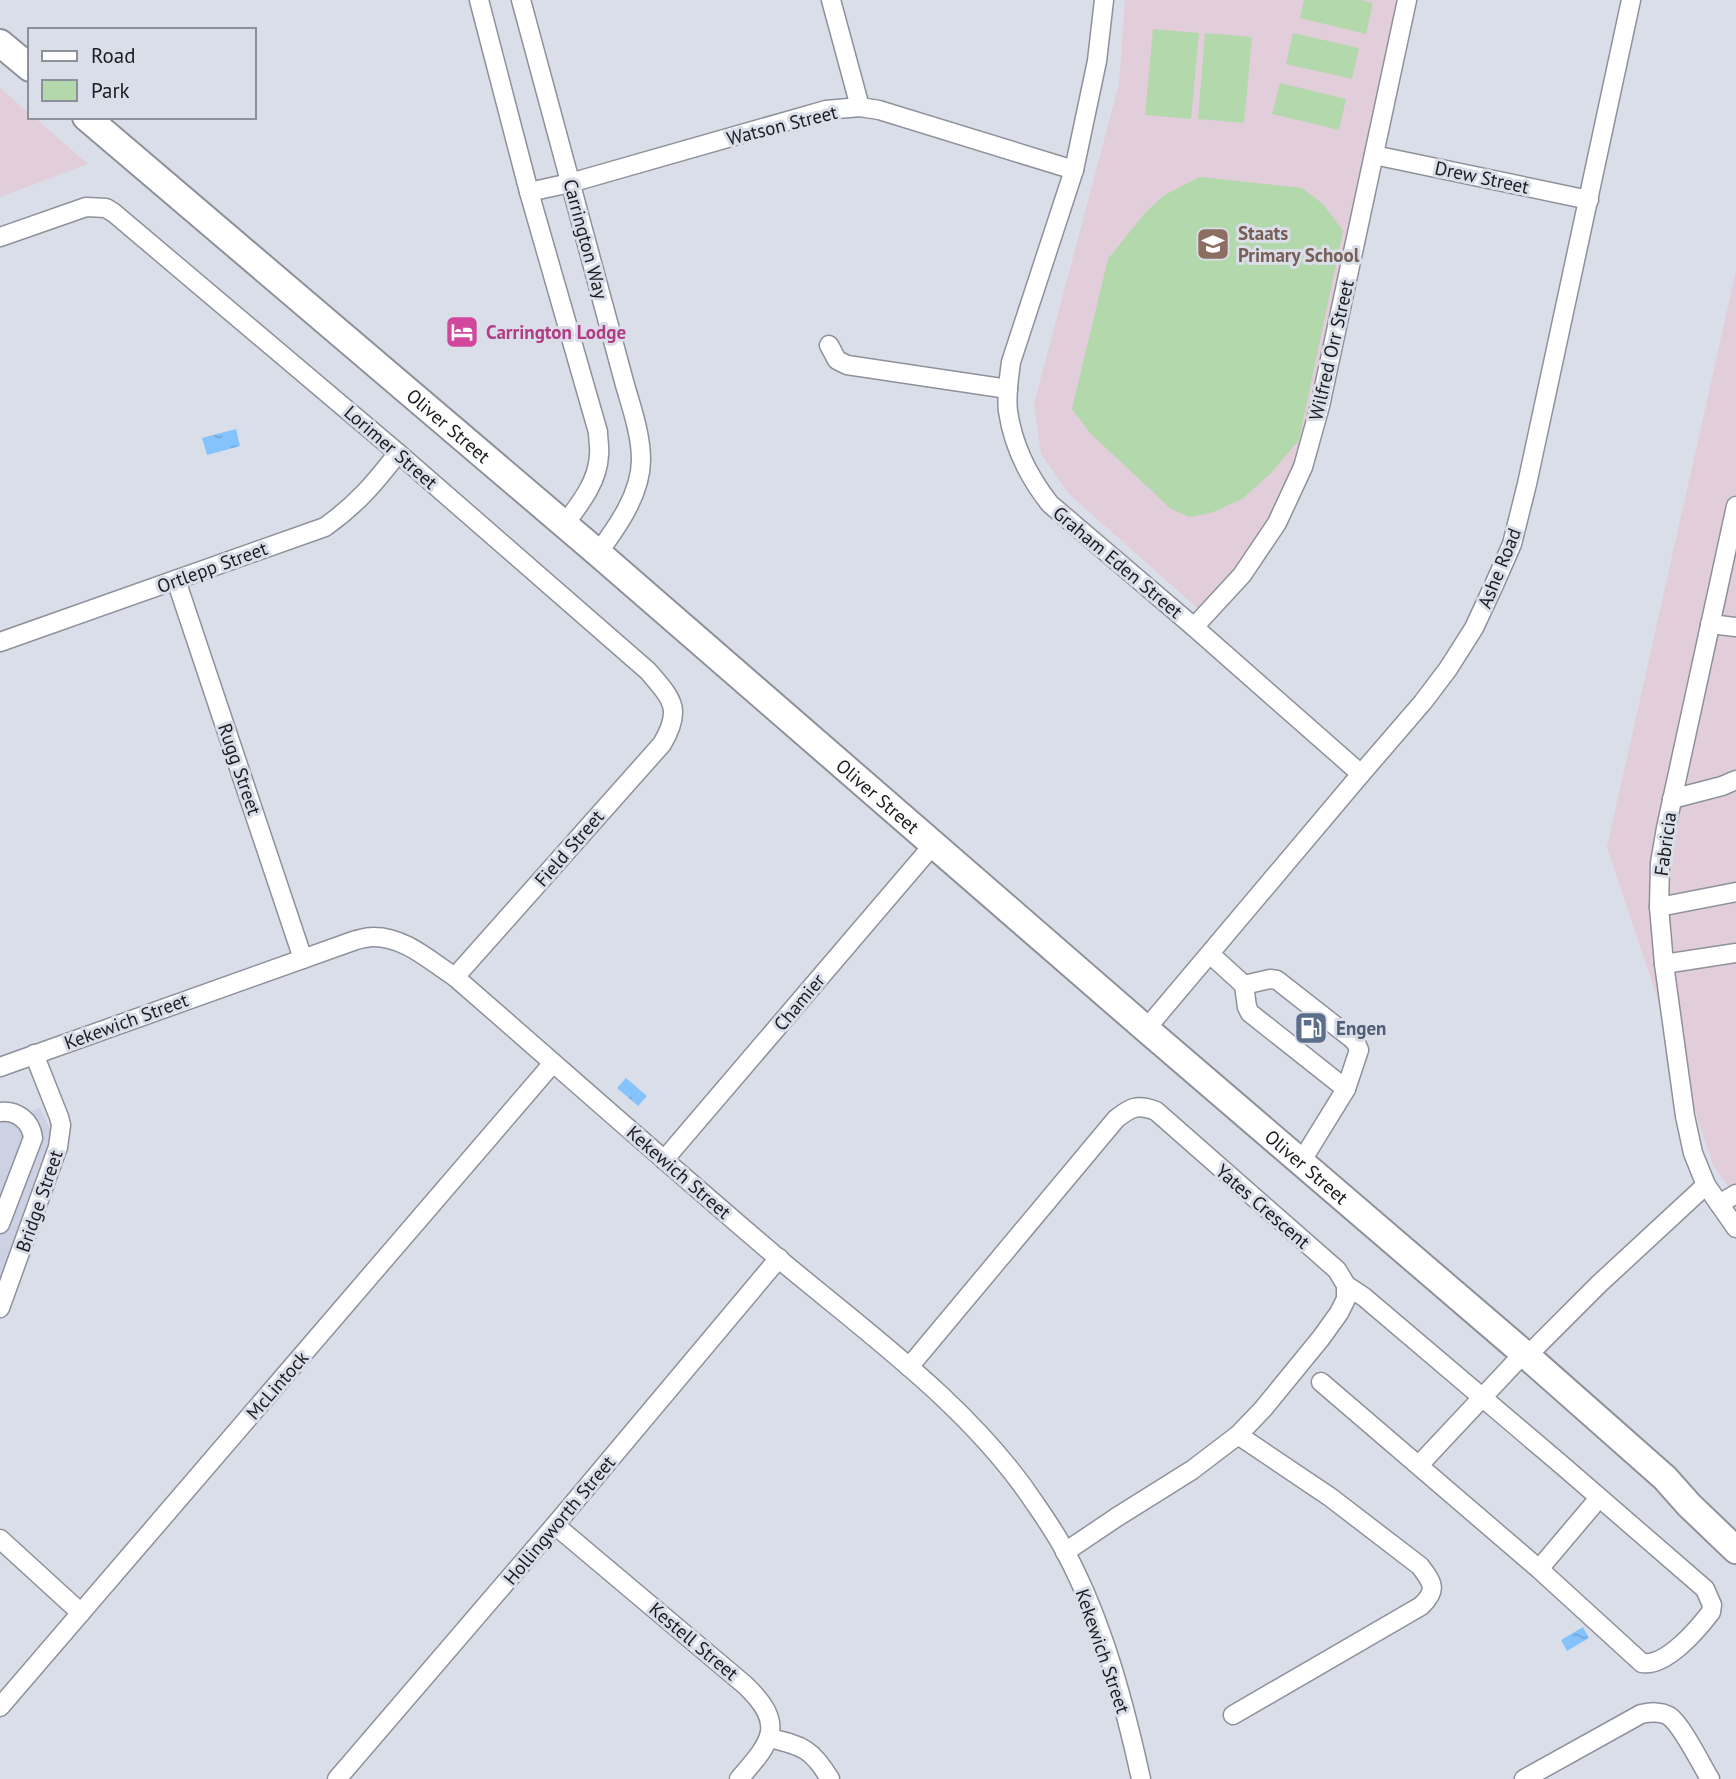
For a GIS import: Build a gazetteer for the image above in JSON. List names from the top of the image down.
{
  "streets": {
    "highway": ["Oliver Street"],
    "street": [
      "Watson Street",
      "Drew Street",
      "Carrington Way",
      "Wilfred Orr Street",
      "Lorimer Street",
      "Graham Eden Street",
      "Ortlepp Street",
      "Ashe Road",
      "Rugg Street",
      "Fabricia",
      "Field Street",
      "Chamier",
      "Kekewich Street",
      "Bridge Street",
      "Yates Crescent",
      "McLintock",
      "Hollingworth Street",
      "Kestell Street"
    ]
  },
  "crossings": [
    ["Watson Street", "Carrington Way"],
    ["Watson Street", "Graham Eden Street"],
    ["Drew Street", "Wilfred Orr Street"],
    ["Drew Street", "Ashe Road"],
    ["Carrington Way", "Oliver Street"],
    ["Wilfred Orr Street", "Graham Eden Street"],
    ["Oliver Street", "Ashe Road"],
    ["Oliver Street", "Chamier"],
    ["Lorimer Street", "Ortlepp Street"],
    ["Lorimer Street", "Field Street"],
    ["Graham Eden Street", "Ashe Road"],
    ["Ortlepp Street", "Rugg Street"],
    ["Rugg Street", "Kekewich Street"],
    ["Field Street", "Kekewich Street"],
    ["Chamier", "Kekewich Street"],
    ["Kekewich Street", "Bridge Street"],
    ["Kekewich Street", "Yates Crescent"],
    ["Kekewich Street", "McLintock"],
    ["Kekewich Street", "Hollingworth Street"],
    ["Hollingworth Street", "Kestell Street"]
  ],
  "places": {
    "school or university": ["Staats Primary School"],
    "hotel": ["Carrington Lodge"],
    "fuel station": ["Engen"]
  },
  "legend": ["Road", "Park"]
}
